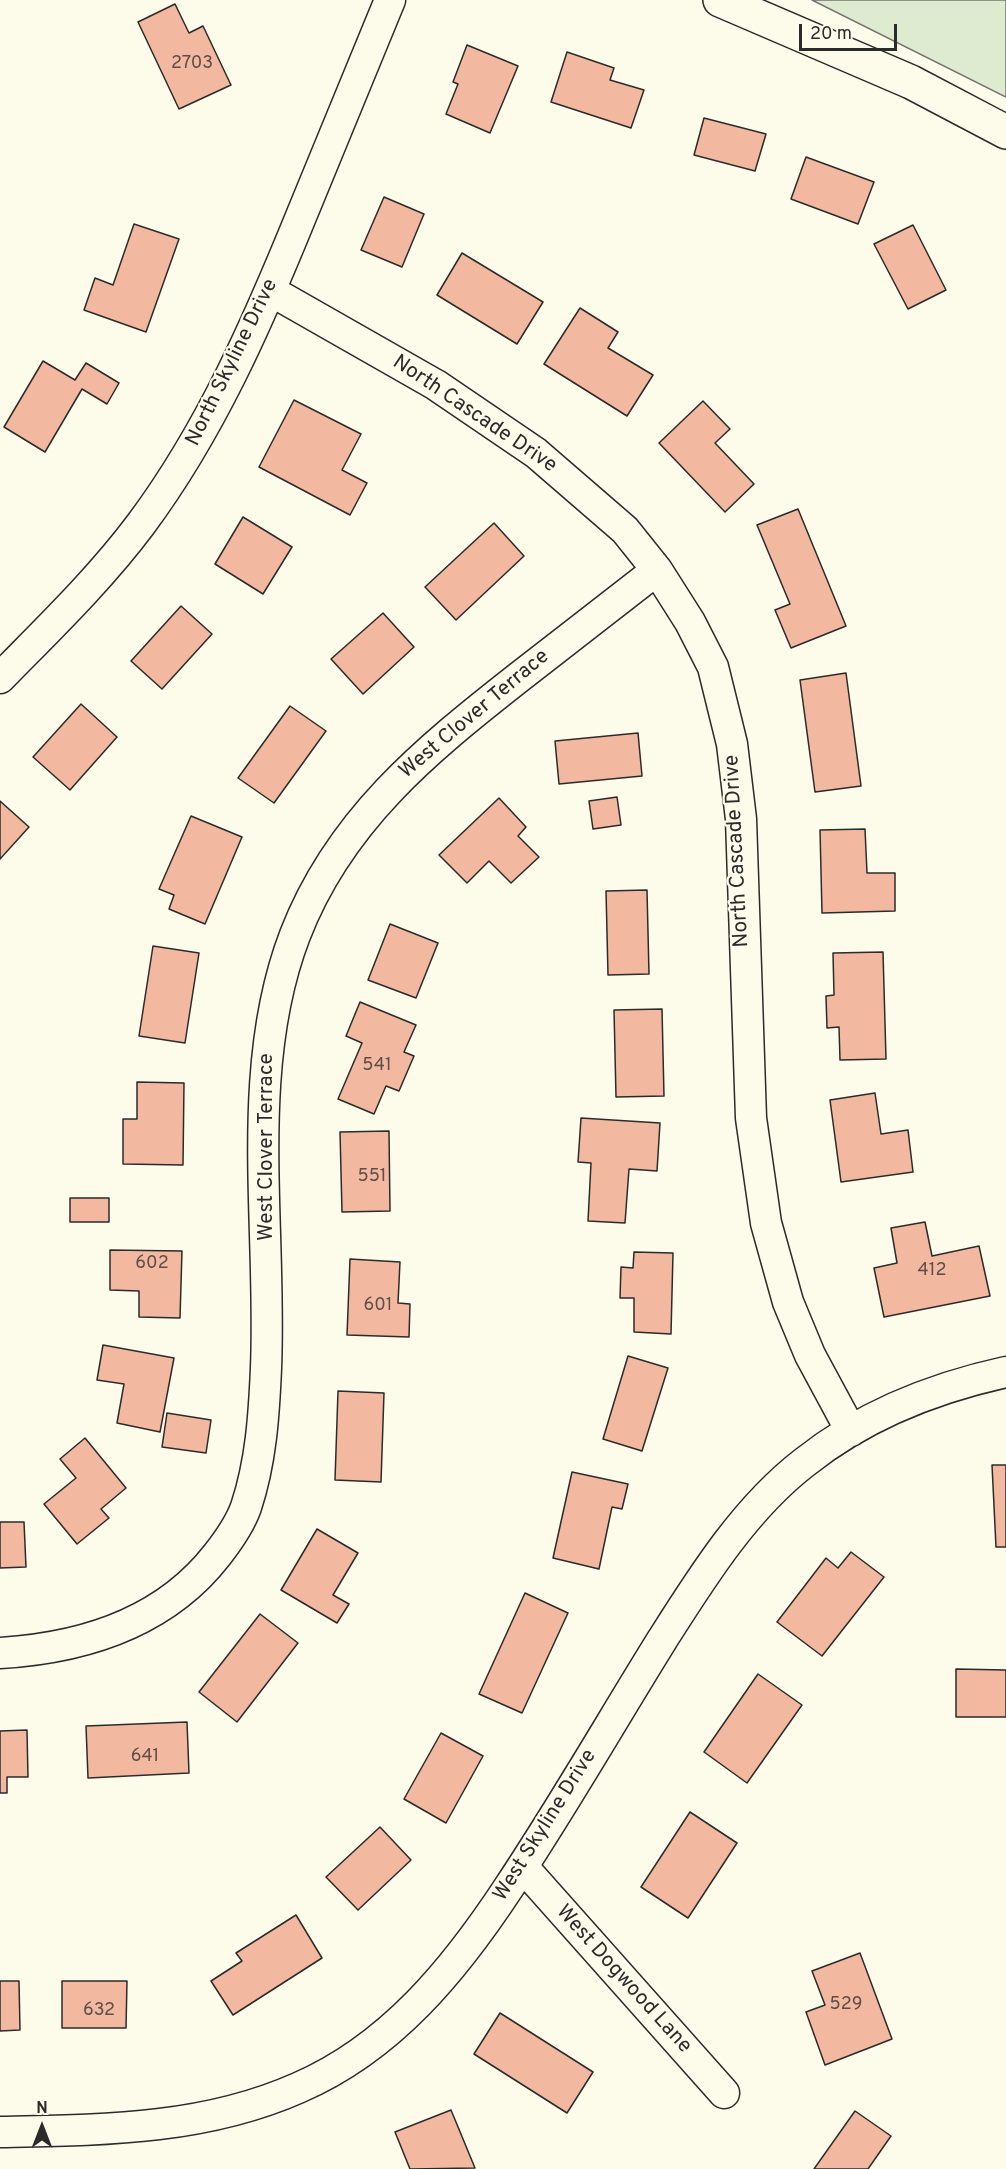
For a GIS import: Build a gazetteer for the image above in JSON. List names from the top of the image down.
{
  "streets": {
    "street": [
      "North Skyline Drive",
      "North Cascade Drive",
      "West Clover Terrace",
      "West Skyline Drive",
      "West Dogwood Lane"
    ]
  },
  "crossings": [
    ["North Skyline Drive", "North Cascade Drive"],
    ["North Cascade Drive", "West Clover Terrace"],
    ["North Cascade Drive", "West Skyline Drive"],
    ["West Skyline Drive", "West Dogwood Lane"]
  ],
  "house_numbers": [
    "2703",
    "541",
    "551",
    "602",
    "412",
    "601",
    "641",
    "529",
    "632"
  ],
  "scale_bar": "20 m",
  "north": "top"
}
